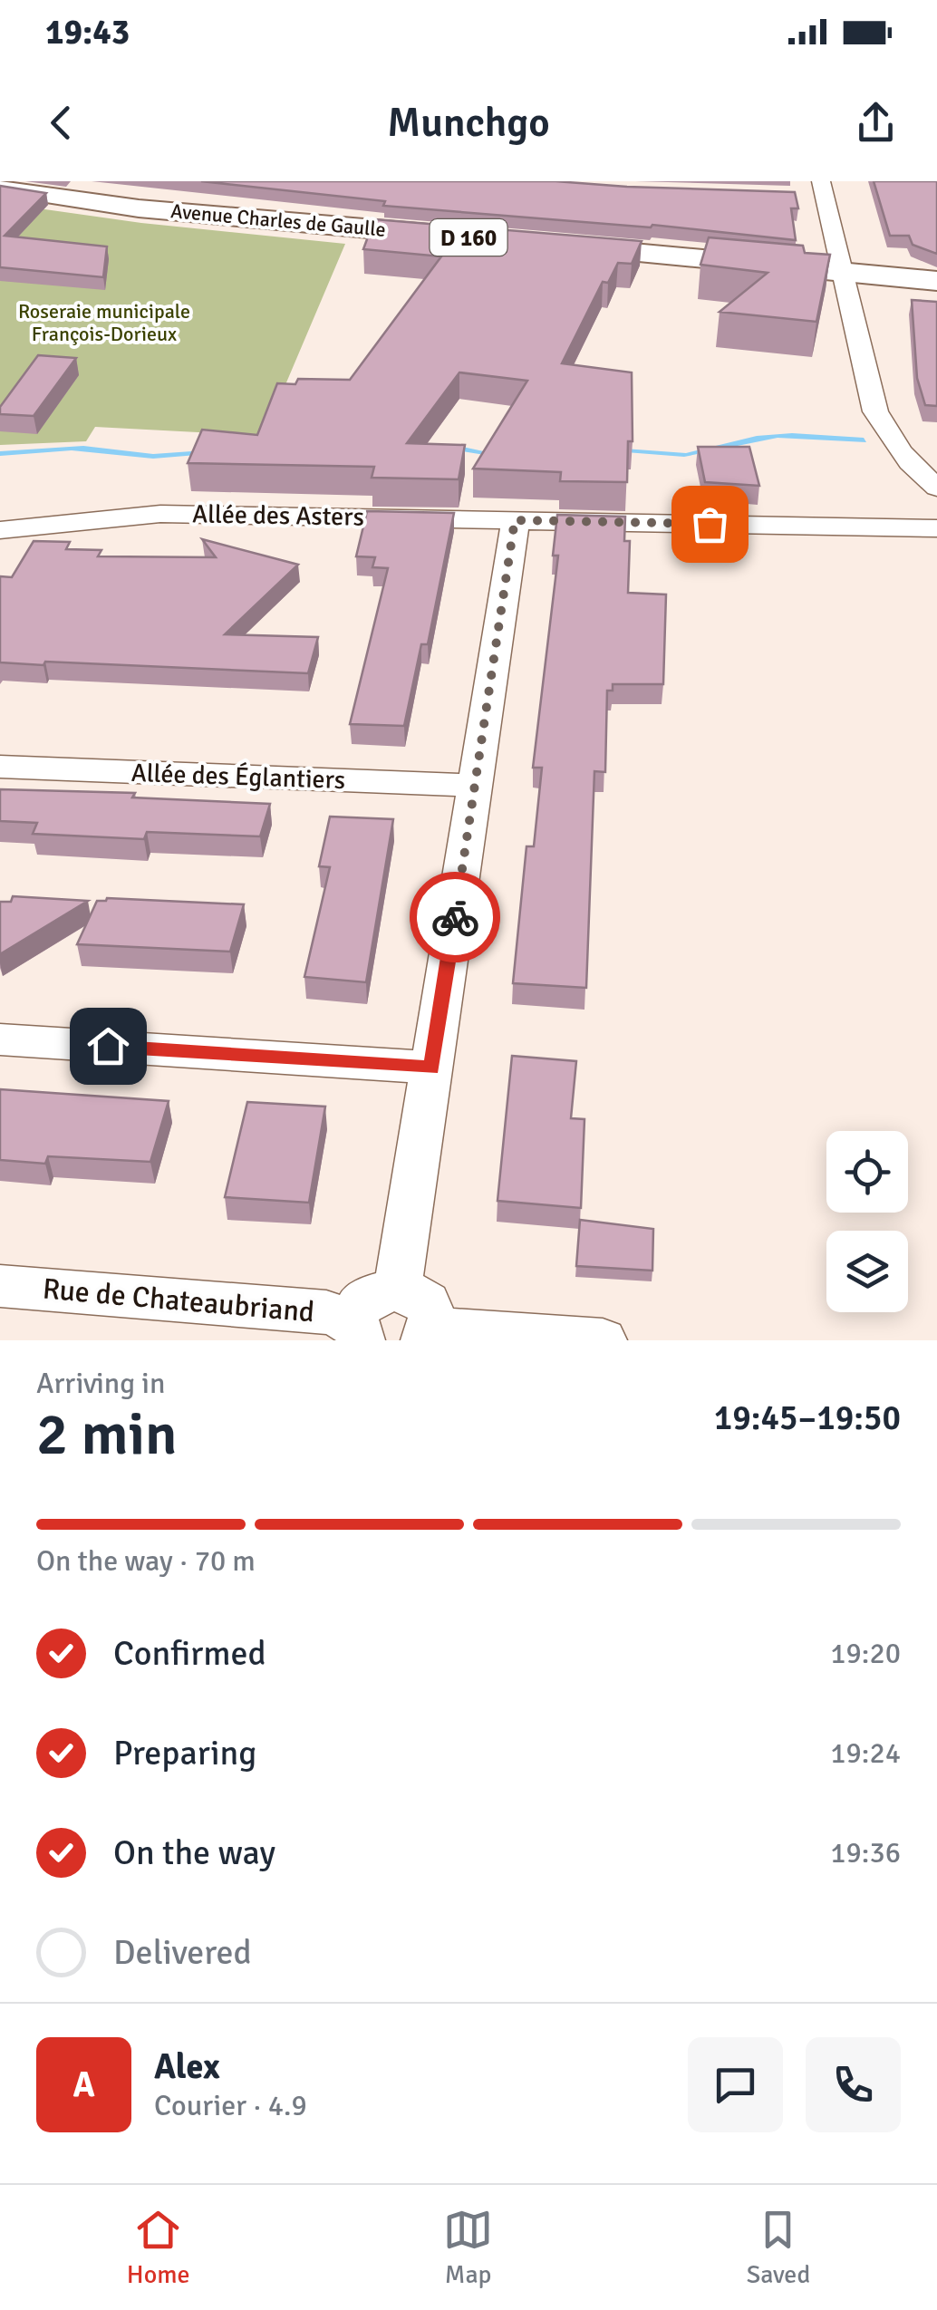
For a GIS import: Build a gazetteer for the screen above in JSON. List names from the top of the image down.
{
  "streets": {
    "main road": ["Avenue Charles de Gaulle", "D 160"],
    "street": ["Allée des Asters", "Allée des Églantiers", "Rue de Chateaubriand"]
  },
  "parks": ["Roseraie municipale François-Dorieux"],
  "page": {
    "status": "19:43",
    "header": "Munchgo",
    "heading": ["2 min", "Arriving in", "19:45–19:50"],
    "panel": ["Alex", "Courier · 4.9"],
    "bar": "On the way · 70 m",
    "list": [
      ["Confirmed", "19:20"],
      ["Preparing", "19:24"],
      ["On the way", "19:36"],
      "Delivered"
    ],
    "round": "A",
    "tabs": ["Home", "Map", "Saved"]
  }
}
